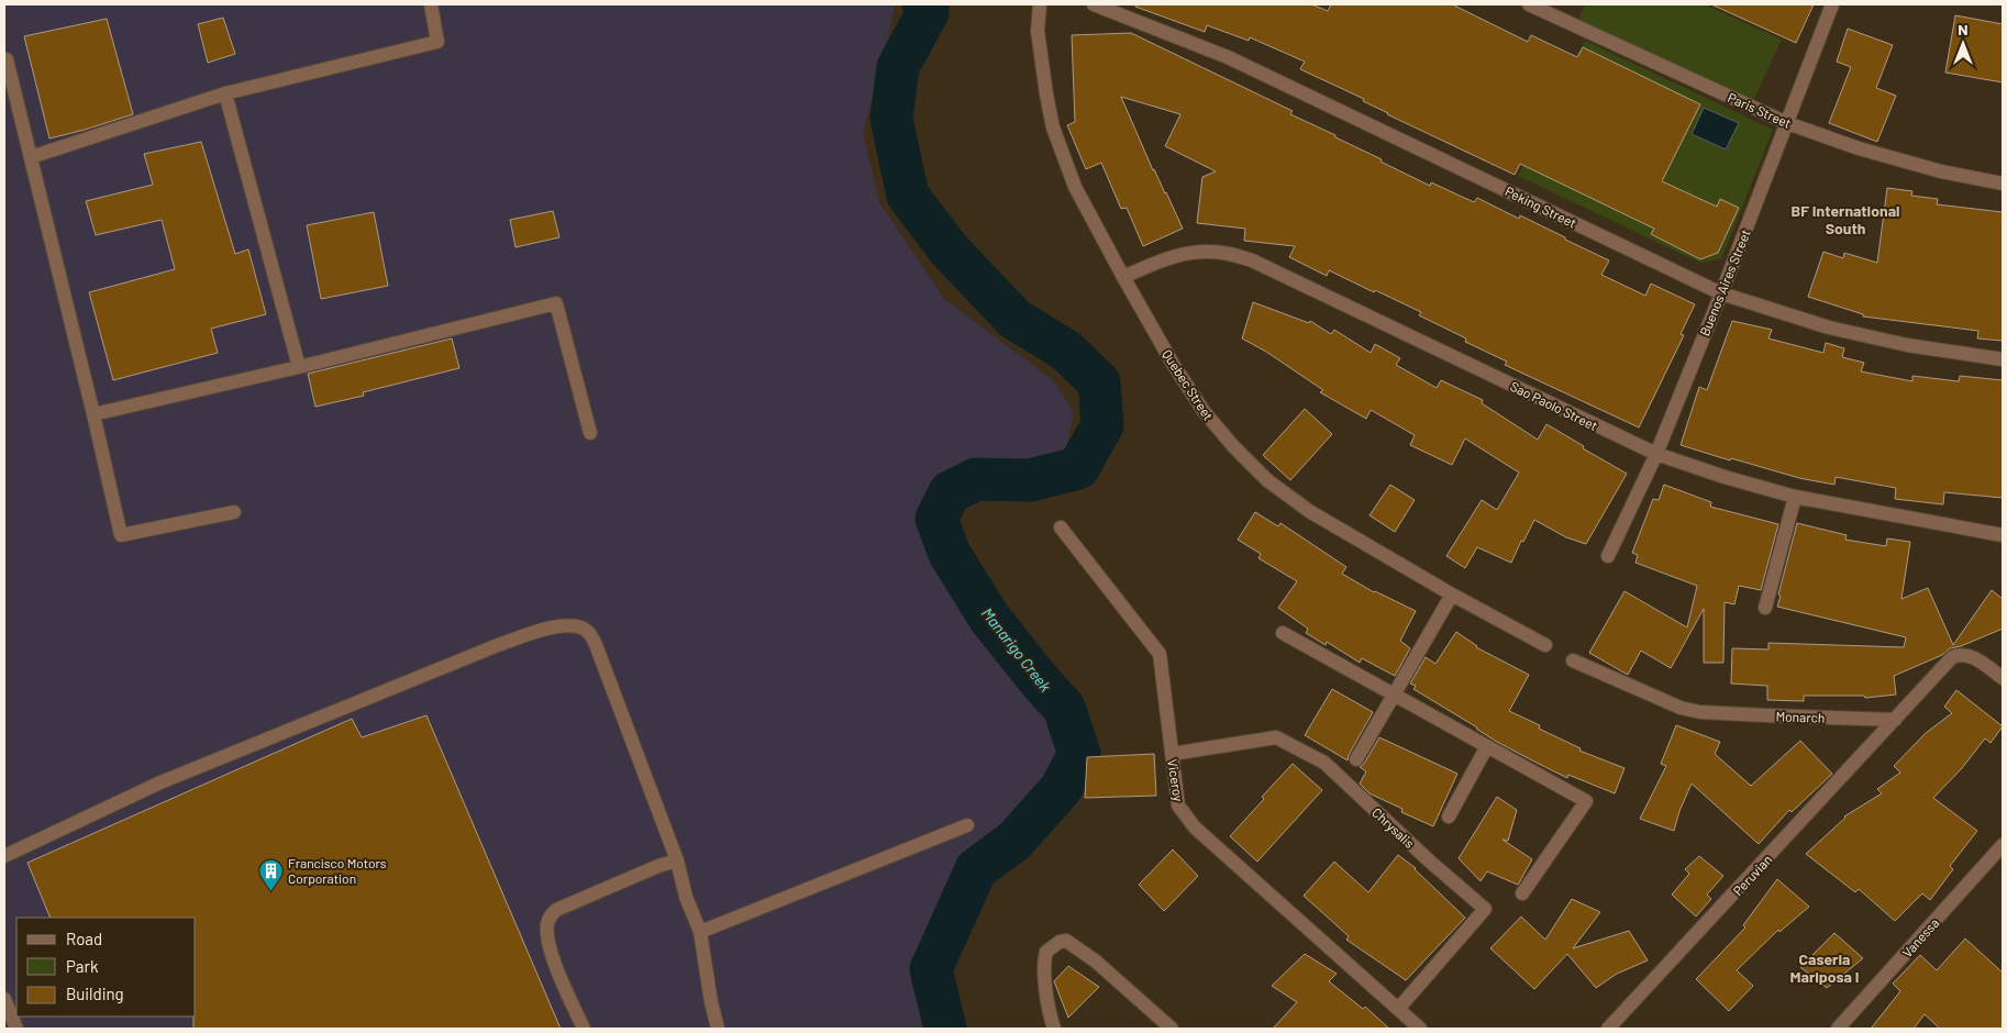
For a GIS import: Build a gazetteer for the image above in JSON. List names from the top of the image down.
{
  "streets": {
    "street": [
      "Paris Street",
      "Peking Street",
      "Buenos Aires Street",
      "Quebec Street",
      "Sao Paolo Street",
      "Monarch",
      "Viceroy",
      "Chrysalis",
      "Peruvian",
      "Vanessa"
    ]
  },
  "crossings": [
    ["Paris Street", "Buenos Aires Street"],
    ["Peking Street", "Buenos Aires Street"],
    ["Buenos Aires Street", "Sao Paolo Street"],
    ["Quebec Street", "Sao Paolo Street"],
    ["Monarch", "Peruvian"],
    ["Viceroy", "Chrysalis"]
  ],
  "districts": ["BF International South", "Caseria Mariposa I"],
  "water": ["Manarigo Creek"],
  "places": {
    "building": ["Francisco Motors Corporation"]
  },
  "legend": ["Road", "Park", "Building"],
  "north": "top"
}
